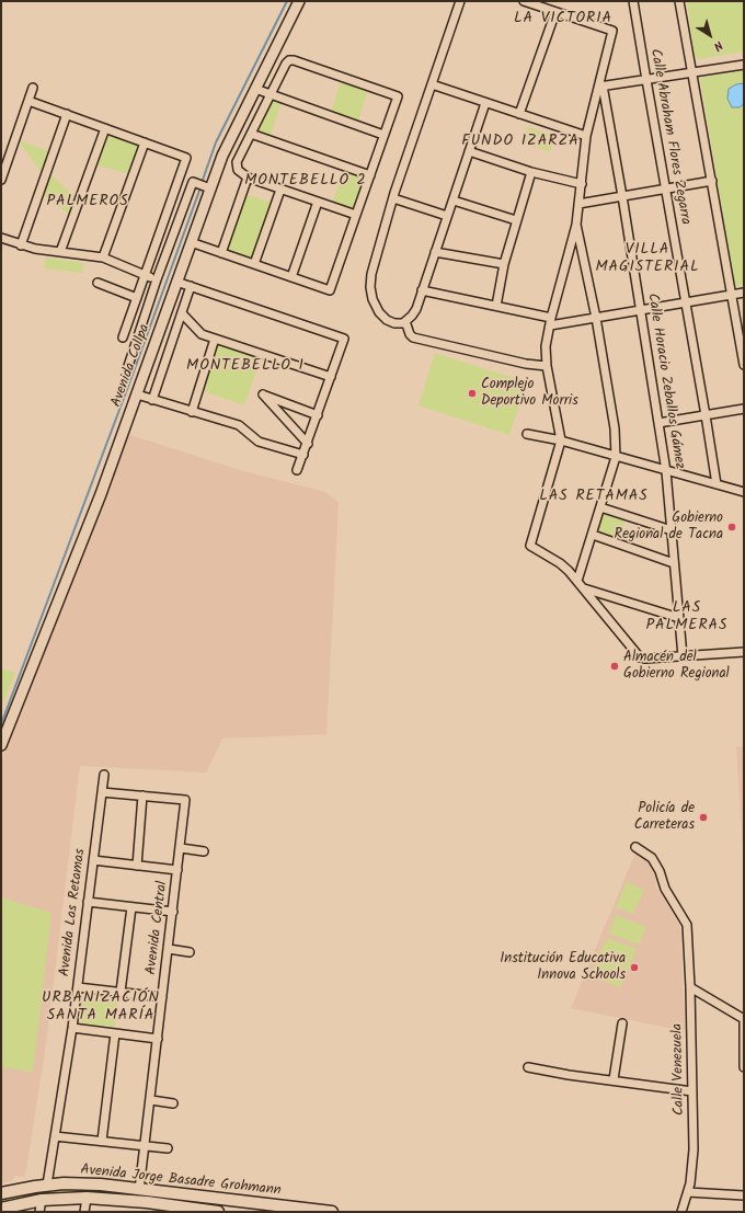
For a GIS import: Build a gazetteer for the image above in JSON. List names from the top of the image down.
{
  "streets": {
    "highway": ["Avenida Jorge Basadre Grohmann"],
    "main road": ["Avenida Collpa"],
    "street": [
      "Calle Abraham Flores Zegarra",
      "Calle Horacio Zeballos Gámez",
      "Avenida Las Retamas",
      "Avenida Central",
      "Calle Venezuela"
    ]
  },
  "crossings": [
    ["Avenida Las Retamas", "Avenida Jorge Basadre Grohmann"],
    ["Avenida Central", "Avenida Jorge Basadre Grohmann"]
  ],
  "districts": [
    "LA VICTORIA",
    "FUNDO IZARZA",
    "MONTEBELLO 2",
    "PALMEROS",
    "VILLA MAGISTERIAL",
    "MONTEBELLO 1",
    "LAS RETAMAS",
    "LAS PALMERAS",
    "URBANIZACIÓN SANTA MARÍA"
  ],
  "places": [
    "Complejo Deportivo Morris",
    "Gobierno Regional de Tacna",
    "Almacén del Gobierno Regional",
    "Policía de Carreteras",
    "Institución Educativa Innova Schools"
  ],
  "north": "bottom right"
}
